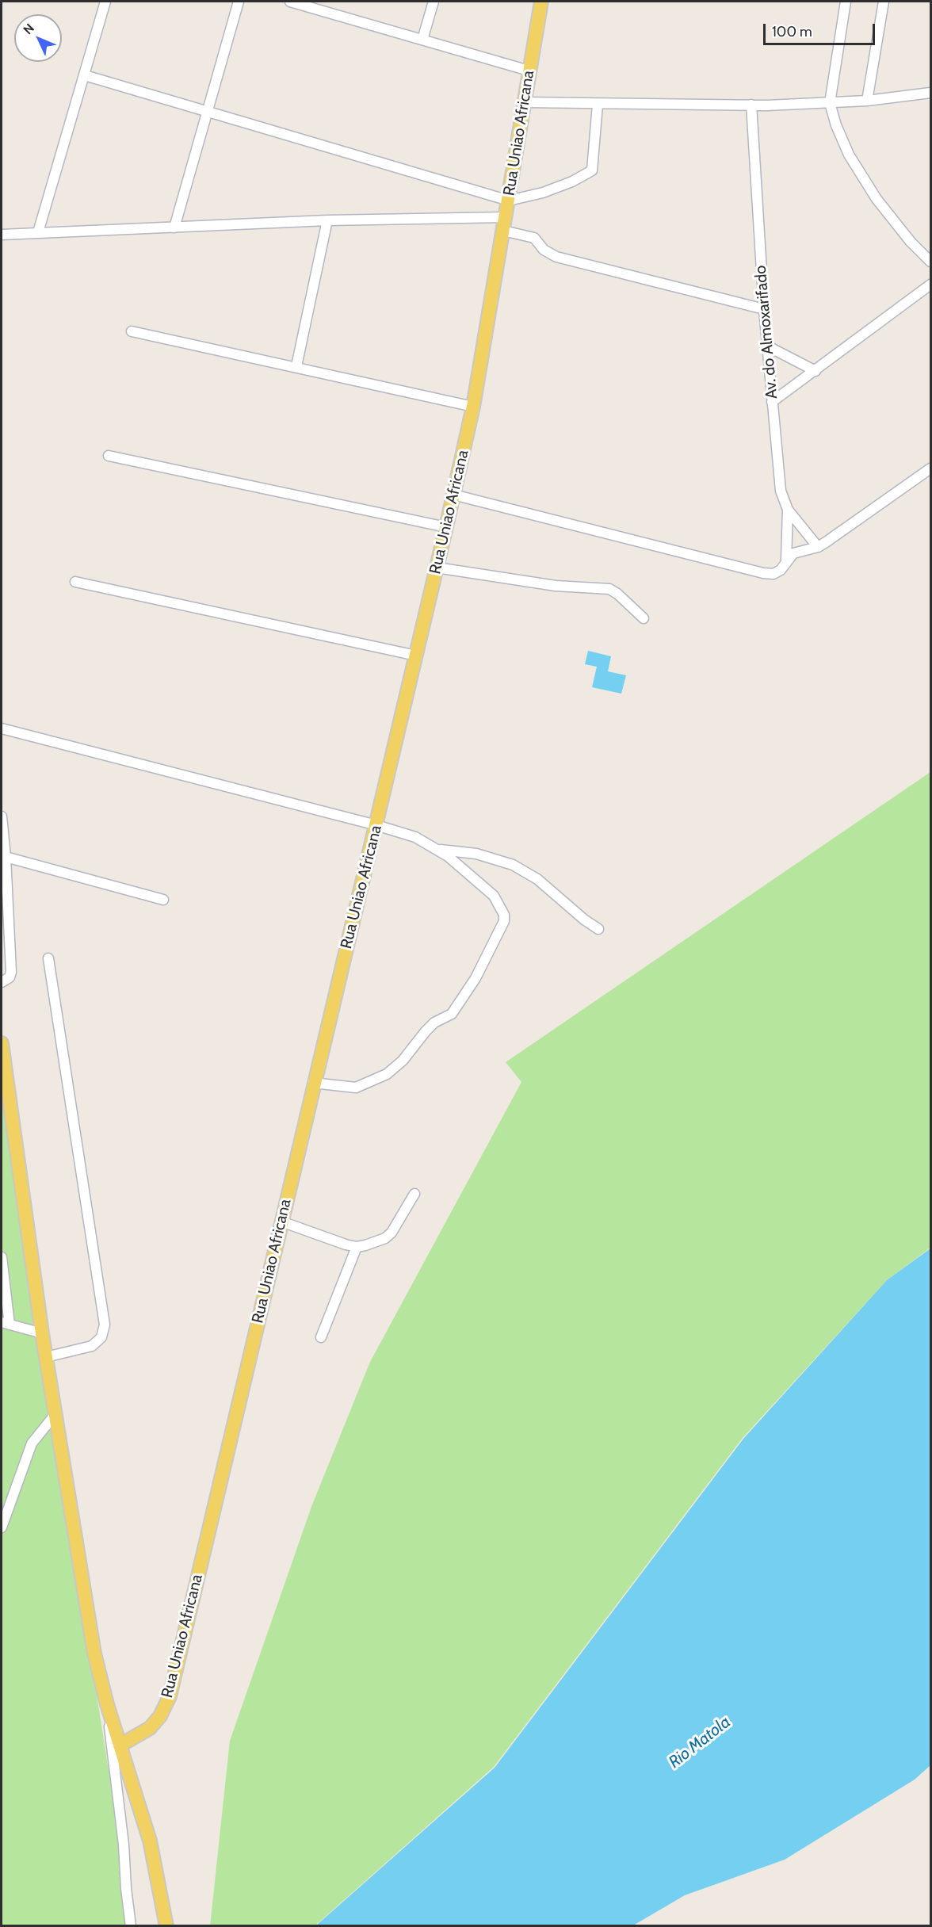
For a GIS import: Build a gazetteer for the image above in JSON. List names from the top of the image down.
{
  "streets": {
    "main road": ["Rua Uniao Africana"],
    "street": ["Av. do Almoxarifado"]
  },
  "water": ["Rio Matola"],
  "scale_bar": "100 m",
  "north": "top left"
}
